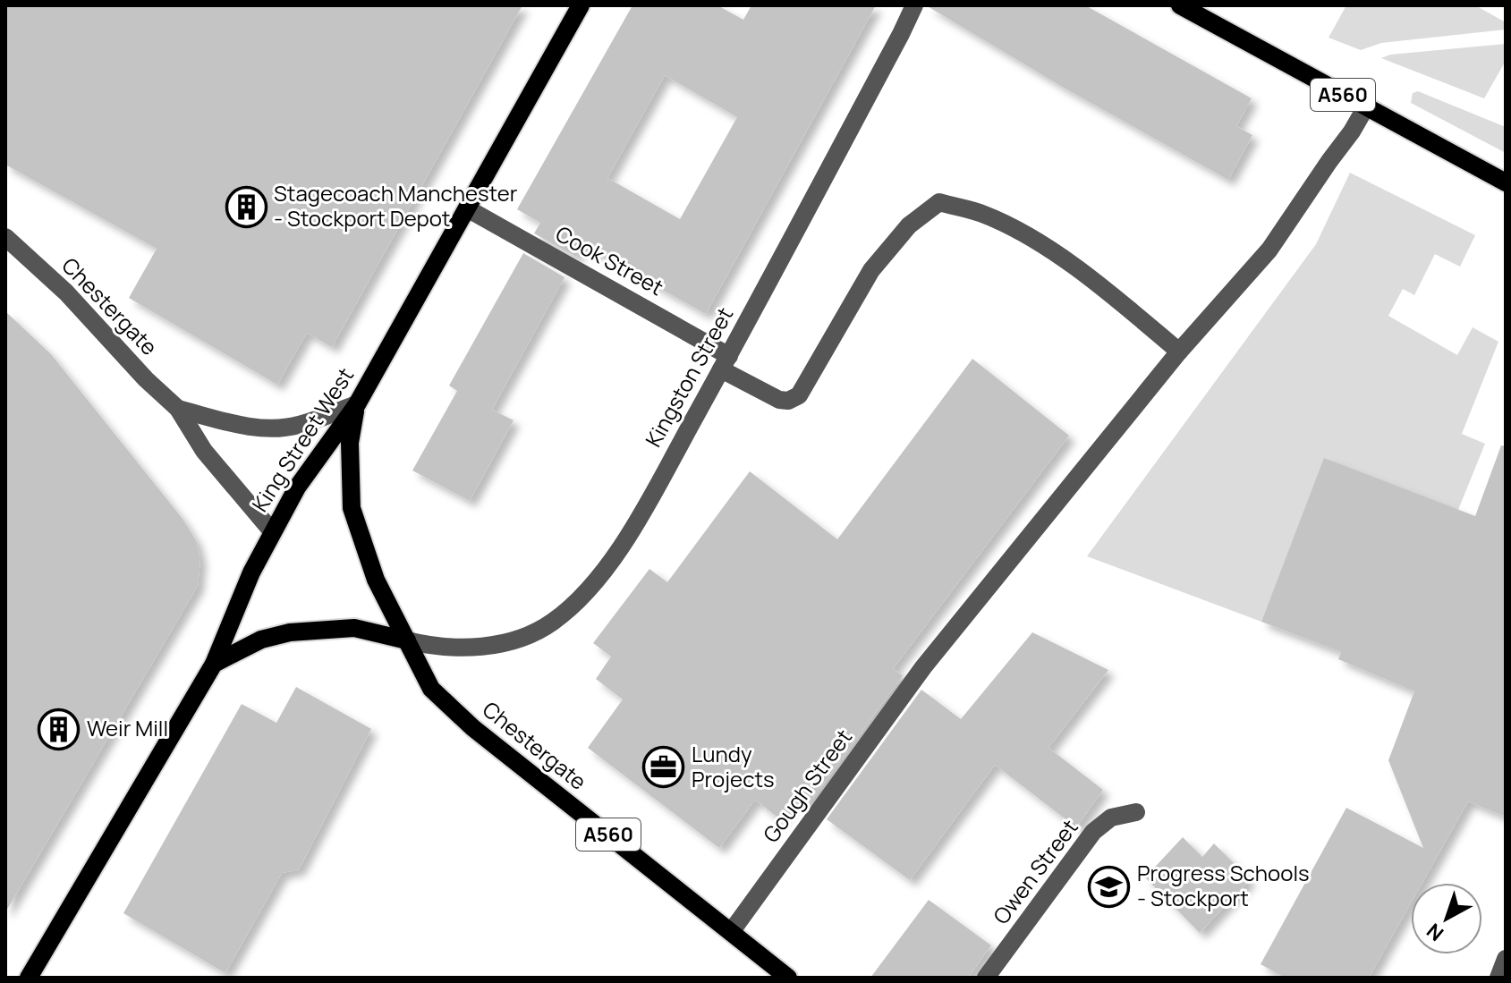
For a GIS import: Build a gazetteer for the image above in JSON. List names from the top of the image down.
{
  "streets": {
    "main road": ["A560", "Chestergate", "King Street West"],
    "street": [
      "Cook Street",
      "Kingston Street",
      "Gough Street",
      "Owen Street"
    ]
  },
  "crossings": [
    ["A560", "Gough Street"],
    ["Cook Street", "Kingston Street"],
    ["Cook Street", "King Street West"],
    ["Cook Street", "Gough Street"],
    ["Chestergate", "Kingston Street"],
    ["Chestergate", "King Street West"],
    ["Chestergate", "Gough Street"]
  ],
  "places": {
    "building": ["Stagecoach Manchester - Stockport Depot", "Weir Mill"],
    "office": ["Lundy Projects"],
    "school or university": ["Progress Schools - Stockport"]
  },
  "north": "bottom left"
}
